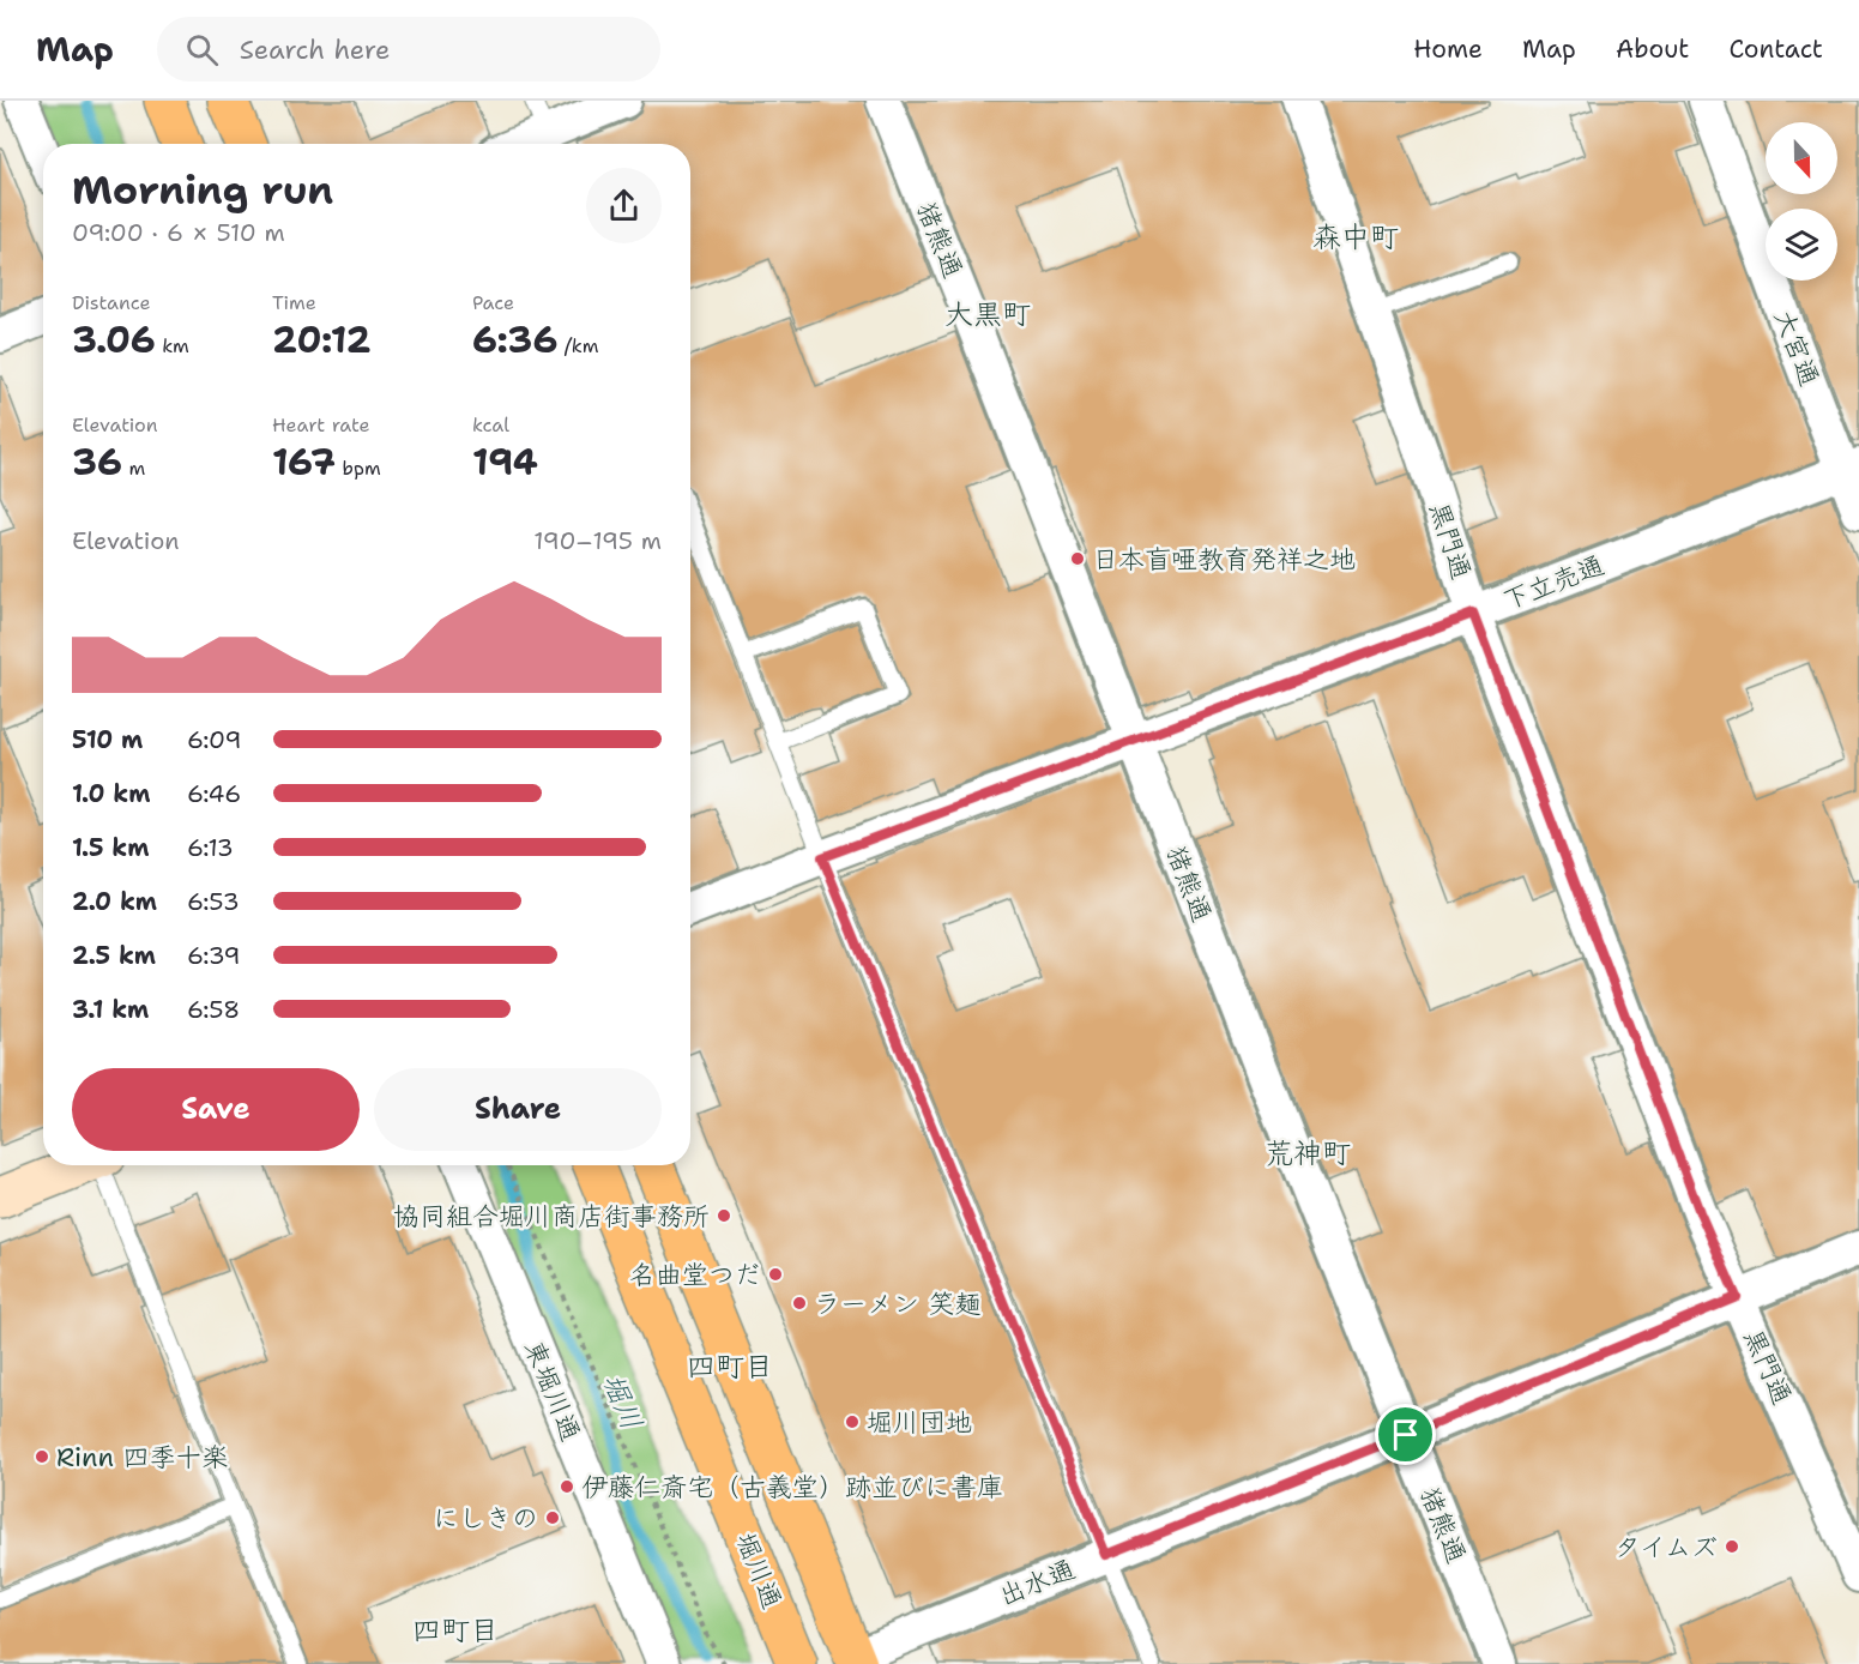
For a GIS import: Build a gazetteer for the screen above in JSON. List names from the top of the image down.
{
  "streets": {
    "main road": ["堀川通"],
    "street": [
      "猪熊通",
      "大宮通",
      "黒門通",
      "下立売通",
      "東堀川通",
      "出水通"
    ]
  },
  "crossings": [
    ["猪熊通", "下立売通"],
    ["猪熊通", "出水通"],
    ["大宮通", "下立売通"],
    ["黒門通", "下立売通"],
    ["黒門通", "出水通"],
    ["堀川通", "出水通"]
  ],
  "districts": [
    "森中町",
    "大黒町",
    "荒神町",
    "四町目",
    "四町目"
  ],
  "water": ["堀川"],
  "places": [
    "日本盲唖教育発祥之地",
    "協同組合堀川商店街事務所",
    "名曲堂つだ",
    "ラーメン 笑麺",
    "堀川団地",
    "Rinn 四季十楽",
    "伊藤仁斎宅（古義堂）跡並びに書庫",
    "にしきの",
    "タイムズ"
  ],
  "north": "bottom",
  "page": {
    "header": "Map",
    "search": "Search here",
    "nav": [
      "Home",
      "Map",
      "About",
      "Contact"
    ],
    "heading": ["Morning run", "09:00 · 6 × 510 m"],
    "stats": [
      ["Distance", "3.06 km"],
      ["Time", "20:12"],
      ["Pace", "6:36 /km"],
      ["Elevation", "36 m"],
      ["Heart rate", "167 bpm"],
      ["kcal", "194"]
    ],
    "chart": ["Elevation", "190–195 m"],
    "list": [
      {
        "name": "510 m",
        "note": "6:09"
      },
      {
        "name": "1.0 km",
        "note": "6:46"
      },
      {
        "name": "1.5 km",
        "note": "6:13"
      },
      {
        "name": "2.0 km",
        "note": "6:53"
      },
      {
        "name": "2.5 km",
        "note": "6:39"
      },
      {
        "name": "3.1 km",
        "note": "6:58"
      }
    ],
    "buttons": ["Save", "Share"]
  }
}
